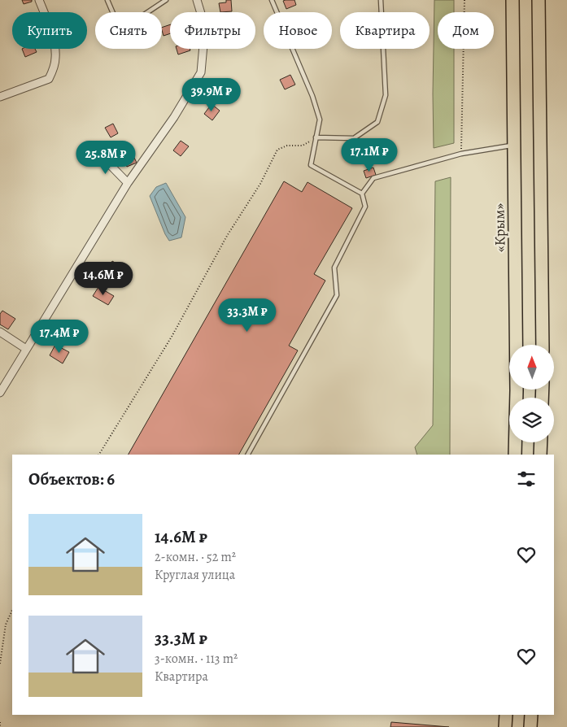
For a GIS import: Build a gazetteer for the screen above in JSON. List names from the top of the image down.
{
  "streets": {
    "highway": ["«Крым»"]
  },
  "north": "top",
  "page": {
    "chip": [
      "Купить",
      "Снять",
      "Фильтры",
      "Новое",
      "Квартира",
      "Дом"
    ],
    "price": [
      "39.9M ₽",
      "17.1M ₽",
      "25.8M ₽",
      "14.6M ₽",
      "33.3M ₽",
      "17.4M ₽"
    ],
    "heading": "Объектов: 6",
    "list": [
      {
        "name": "14.6M ₽",
        "note": "2-комн. · 52 m² · Круглая улица"
      },
      {
        "name": "33.3M ₽",
        "note": "3-комн. · 113 m² · Квартира"
      }
    ]
  }
}
